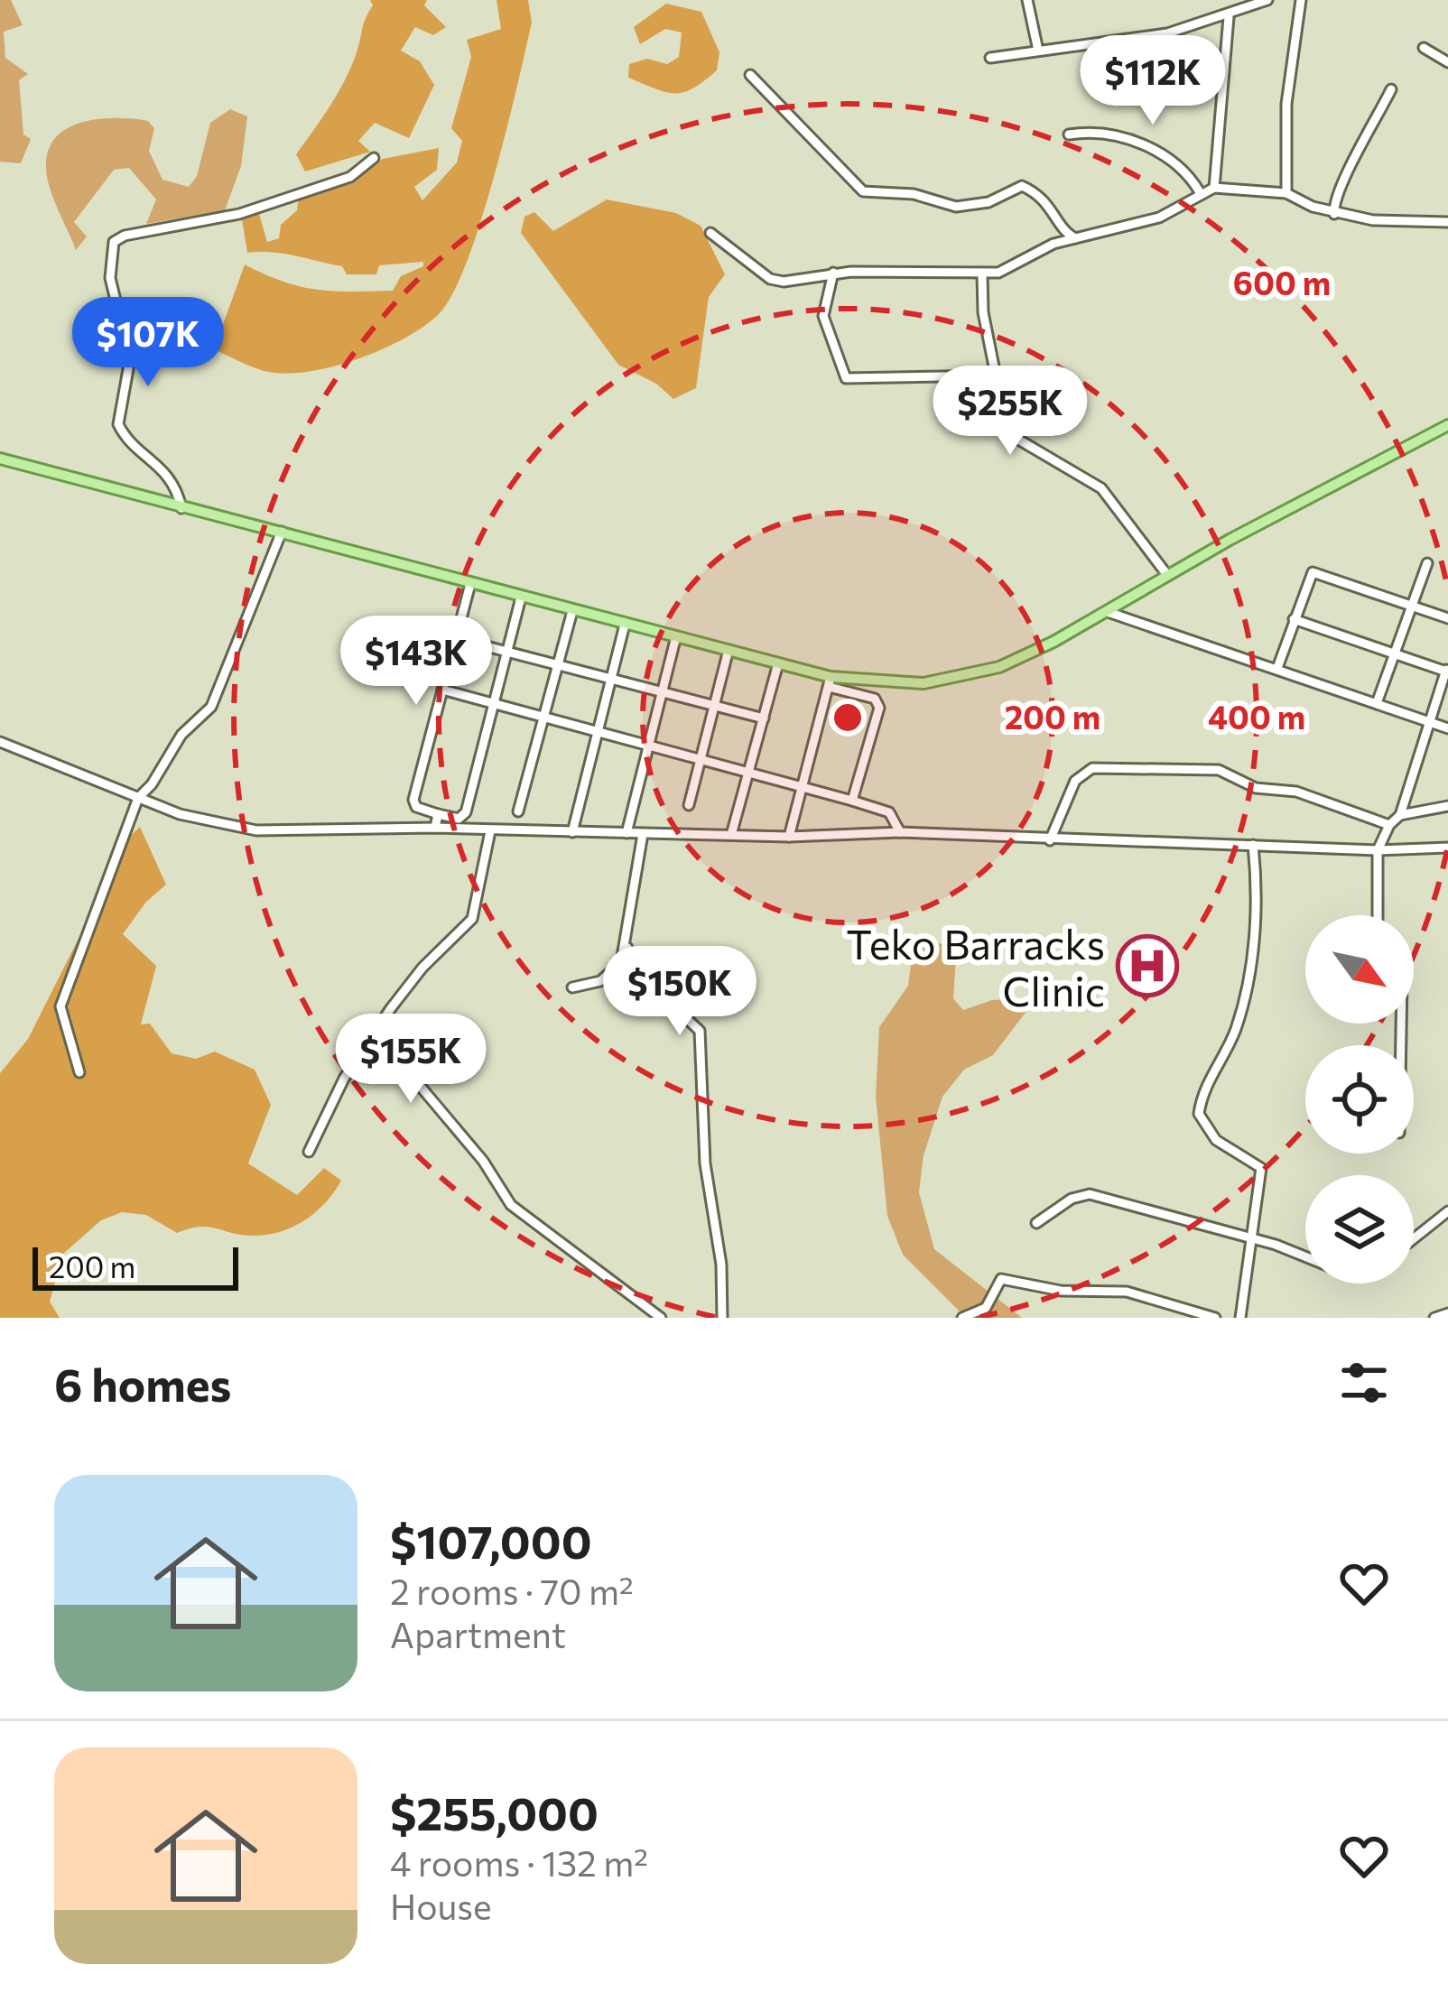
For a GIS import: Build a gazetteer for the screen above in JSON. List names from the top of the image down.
{
  "places": {
    "hospital": ["Teko Barracks Clinic"]
  },
  "scale_bar": "200 m",
  "north": "bottom right",
  "page": {
    "price": [
      "$112K",
      "$107K",
      "$255K",
      "$143K",
      "$150K",
      "$155K"
    ],
    "scale": "200 m",
    "heading": "6 homes",
    "list": [
      {
        "name": "$107,000",
        "note": "2 rooms · 70 m² · Apartment"
      },
      {
        "name": "$255,000",
        "note": "4 rooms · 132 m² · House"
      }
    ]
  },
  "rings": ["600 m", "200 m", "400 m"]
}
